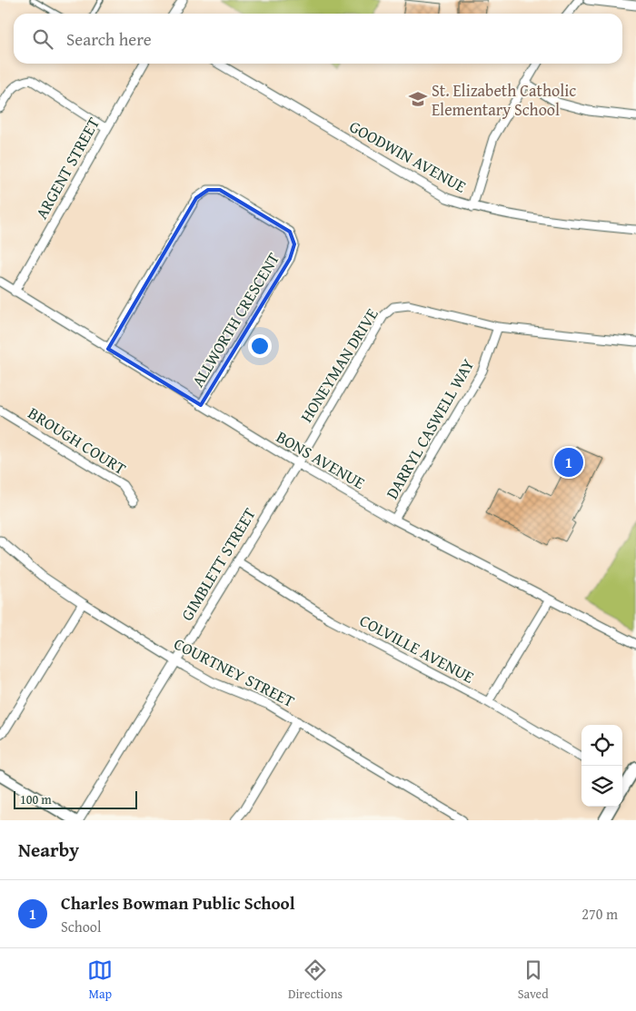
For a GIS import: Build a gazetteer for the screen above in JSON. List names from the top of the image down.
{
  "streets": {
    "street": [
      "GOODWIN AVENUE",
      "ARGENT STREET",
      "ALLWORTH CRESCENT",
      "HONEYMAN DRIVE",
      "DARRYL CASWELL WAY",
      "BROUGH COURT",
      "BONS AVENUE",
      "GIMBLETT STREET",
      "COLVILLE AVENUE",
      "COURTNEY STREET"
    ]
  },
  "crossings": [
    ["ARGENT STREET", "BONS AVENUE"],
    ["ALLWORTH CRESCENT", "BONS AVENUE"],
    ["HONEYMAN DRIVE", "DARRYL CASWELL WAY"],
    ["HONEYMAN DRIVE", "BONS AVENUE"],
    ["HONEYMAN DRIVE", "GIMBLETT STREET"],
    ["DARRYL CASWELL WAY", "BONS AVENUE"],
    ["BONS AVENUE", "GIMBLETT STREET"],
    ["GIMBLETT STREET", "COLVILLE AVENUE"],
    ["GIMBLETT STREET", "COURTNEY STREET"]
  ],
  "places": {
    "school or university": ["St. Elizabeth Catholic Elementary School"]
  },
  "scale_bar": "100 m",
  "page": {
    "search": "Search here",
    "pins": "1",
    "scale": "100 m",
    "heading": "Nearby",
    "list": [
      {
        "mark": "1",
        "name": "Charles Bowman Public School",
        "note": "School",
        "value": "270 m"
      }
    ],
    "nav": ["Map", "Directions", "Saved"]
  }
}
